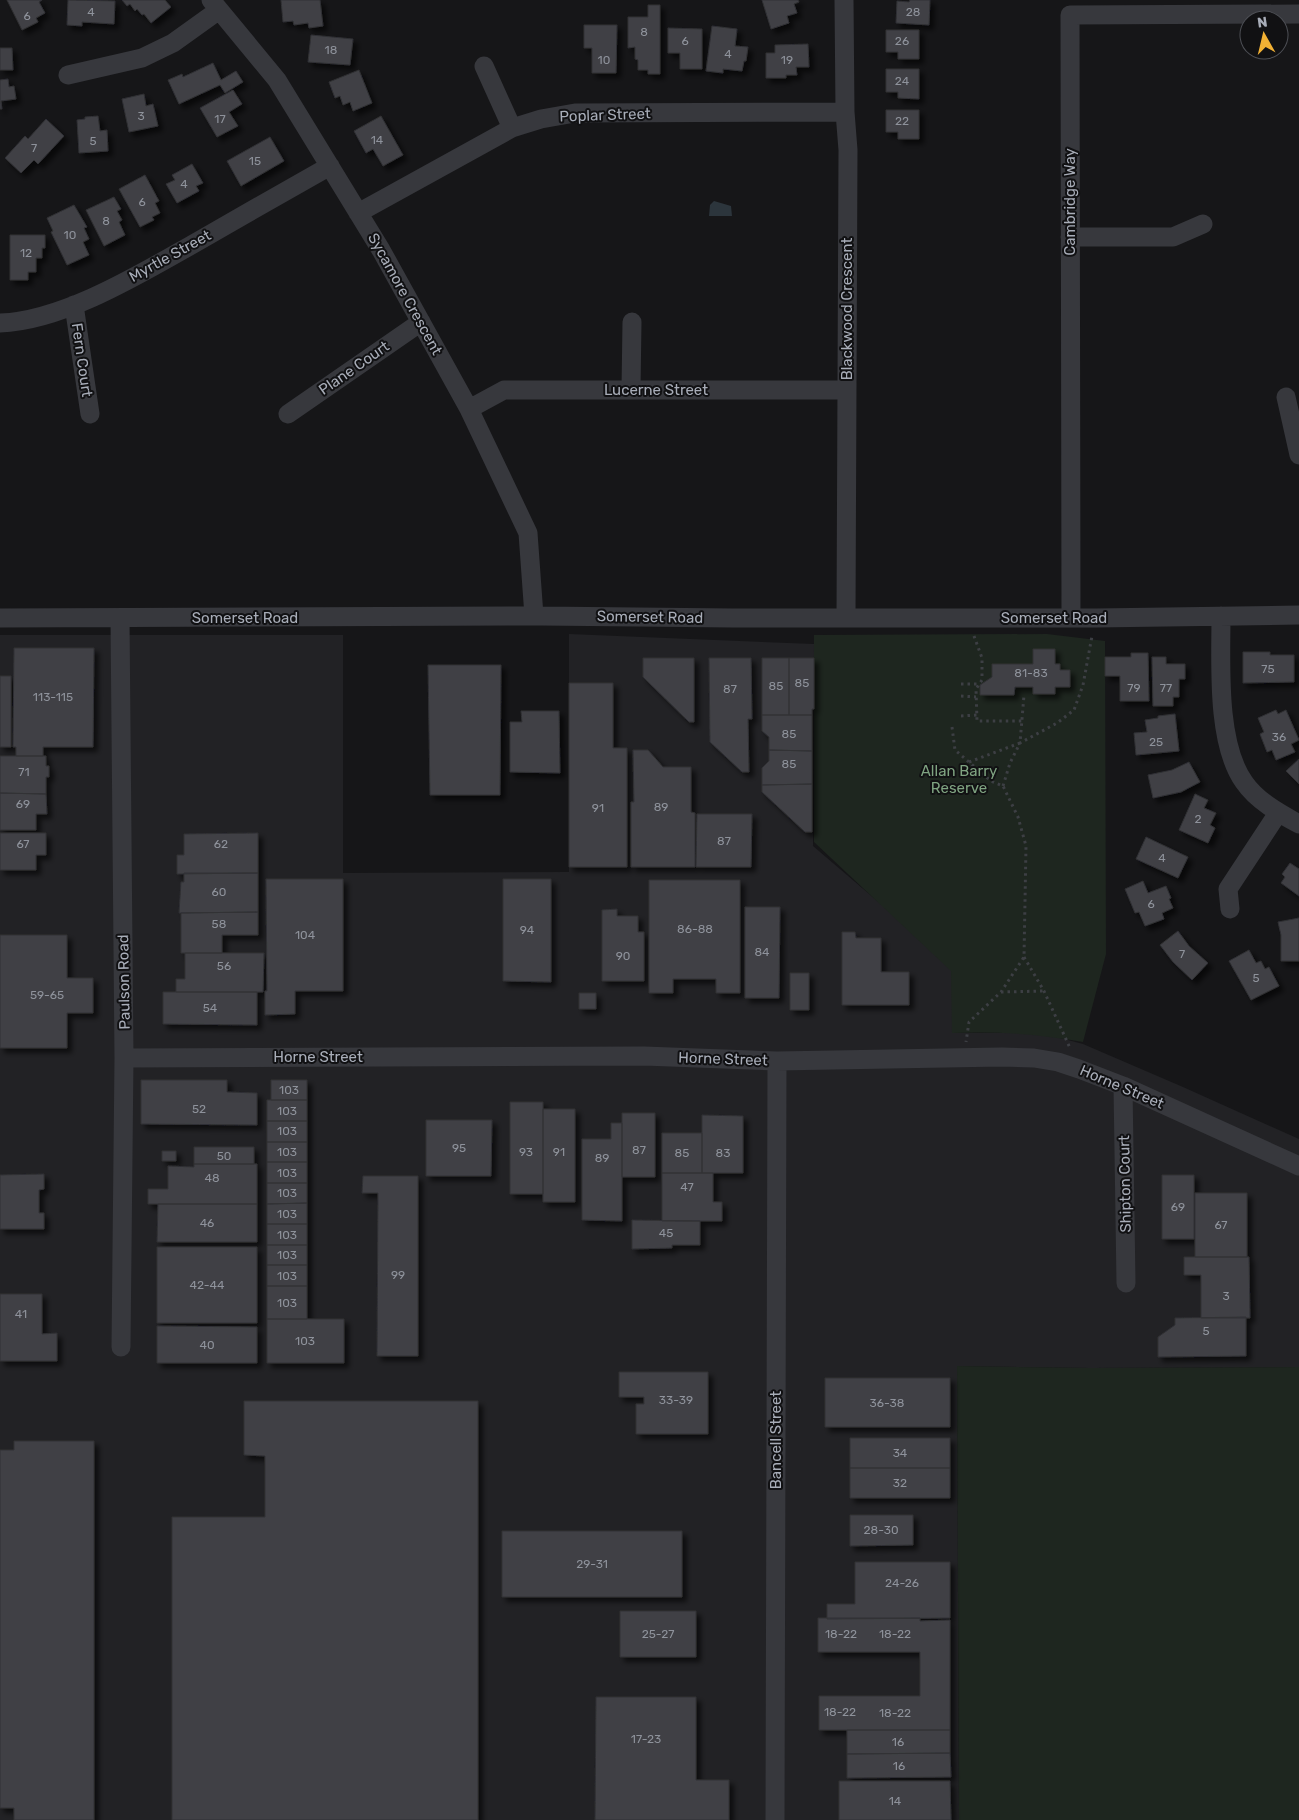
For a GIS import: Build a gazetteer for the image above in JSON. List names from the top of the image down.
{
  "streets": {
    "street": [
      "Poplar Street",
      "Cambridge Way",
      "Myrtle Street",
      "Sycamore Crescent",
      "Blackwood Crescent",
      "Fern Court",
      "Plane Court",
      "Lucerne Street",
      "Somerset Road",
      "Paulson Road",
      "Horne Street",
      "Shipton Court",
      "Bancell Street"
    ]
  },
  "crossings": [
    ["Poplar Street", "Sycamore Crescent"],
    ["Poplar Street", "Blackwood Crescent"],
    ["Cambridge Way", "Somerset Road"],
    ["Myrtle Street", "Sycamore Crescent"],
    ["Myrtle Street", "Fern Court"],
    ["Sycamore Crescent", "Plane Court"],
    ["Sycamore Crescent", "Lucerne Street"],
    ["Sycamore Crescent", "Somerset Road"],
    ["Blackwood Crescent", "Lucerne Street"],
    ["Blackwood Crescent", "Somerset Road"],
    ["Somerset Road", "Paulson Road"],
    ["Paulson Road", "Horne Street"],
    ["Horne Street", "Shipton Court"],
    ["Horne Street", "Bancell Street"]
  ],
  "parks": ["Allan Barry Reserve"],
  "house_numbers": [
    "4",
    "28",
    "6",
    "8",
    "6",
    "26",
    "18",
    "4",
    "10",
    "19",
    "24",
    "3",
    "17",
    "22",
    "14",
    "5",
    "7",
    "15",
    "4",
    "6",
    "8",
    "10",
    "12",
    "75",
    "81-83",
    "85",
    "85",
    "79",
    "77",
    "87",
    "113-115",
    "85",
    "36",
    "25",
    "85",
    "71",
    "69",
    "89",
    "91",
    "2",
    "87",
    "67",
    "62",
    "4",
    "60",
    "6",
    "58",
    "86-88",
    "94",
    "104",
    "84",
    "7",
    "90",
    "56",
    "5",
    "59-65",
    "54",
    "103",
    "52",
    "103",
    "103",
    "95",
    "87",
    "103",
    "93",
    "91",
    "85",
    "83",
    "50",
    "89",
    "103",
    "48",
    "47",
    "103",
    "69",
    "103",
    "46",
    "67",
    "45",
    "103",
    "103",
    "99",
    "103",
    "42-44",
    "3",
    "103",
    "41",
    "5",
    "103",
    "40",
    "33-39",
    "36-38",
    "34",
    "32",
    "28-30",
    "29-31",
    "24-26",
    "25-27",
    "18-22",
    "18-22",
    "18-22",
    "18-22",
    "17-23",
    "16",
    "16",
    "14"
  ],
  "north": "top"
}
